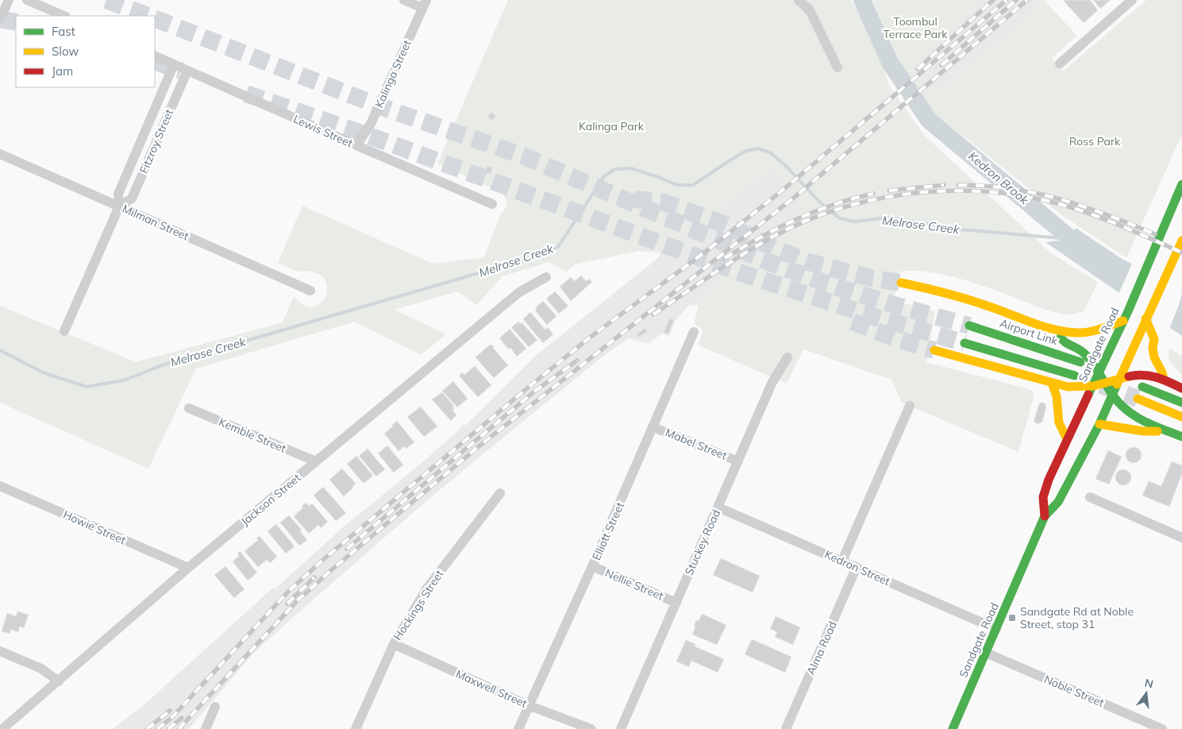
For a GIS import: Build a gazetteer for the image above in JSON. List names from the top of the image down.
{
  "streets": {
    "highway": ["Airport Link", "Sandgate Road"],
    "street": [
      "Kalinga Street",
      "Lewis Street",
      "Fitzroy Street",
      "Milman Street",
      "Kemble Street",
      "Mabel Street",
      "Jackson Street",
      "Howie Street",
      "Elliott Street",
      "Stuckey Road",
      "Kedron Street",
      "Nellie Street",
      "Hockings Street",
      "Alma Road",
      "Maxwell Street",
      "Noble Street"
    ]
  },
  "crossings": [
    ["Kalinga Street", "Lewis Street"],
    ["Lewis Street", "Fitzroy Street"],
    ["Fitzroy Street", "Milman Street"],
    ["Sandgate Road", "Kedron Street"],
    ["Sandgate Road", "Noble Street"],
    ["Kemble Street", "Jackson Street"],
    ["Mabel Street", "Elliott Street"],
    ["Mabel Street", "Stuckey Road"],
    ["Jackson Street", "Howie Street"],
    ["Elliott Street", "Nellie Street"],
    ["Elliott Street", "Maxwell Street"],
    ["Stuckey Road", "Kedron Street"],
    ["Stuckey Road", "Nellie Street"],
    ["Kedron Street", "Alma Road"],
    ["Hockings Street", "Maxwell Street"]
  ],
  "water": ["Kedron Brook", "Melrose Creek"],
  "parks": ["Toombul Terrace Park", "Kalinga Park", "Ross Park"],
  "places": {
    "transit": ["Sandgate Rd at Noble Street, stop 31"]
  },
  "legend": ["Fast", "Slow", "Jam"],
  "north": "top"
}
